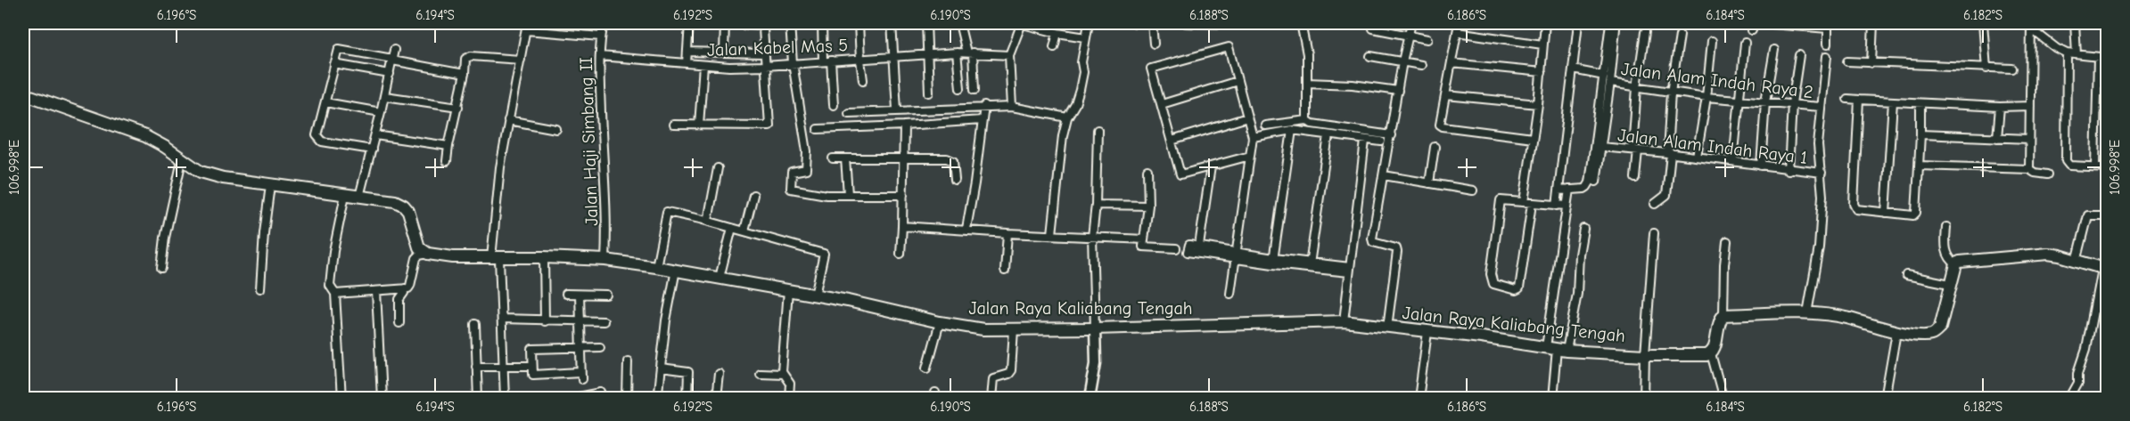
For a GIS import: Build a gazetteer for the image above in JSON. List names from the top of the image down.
{
  "streets": {
    "main road": ["Jalan Raya Kaliabang Tengah"],
    "street": [
      "Jalan Kabel Mas 5",
      "Jalan Alam Indah Raya 2",
      "Jalan Haji Simbang II",
      "Jalan Alam Indah Raya 1"
    ]
  },
  "crossings": [
    ["Jalan Kabel Mas 5", "Jalan Haji Simbang II"],
    ["Jalan Alam Indah Raya 2", "Jalan Alam Indah Raya 1"],
    ["Jalan Haji Simbang II", "Jalan Raya Kaliabang Tengah"]
  ],
  "coordinates": [
    "6.196°S",
    "6.194°S",
    "6.192°S",
    "6.190°S",
    "6.188°S",
    "6.186°S",
    "6.184°S",
    "6.182°S",
    "106.998°E"
  ]
}
